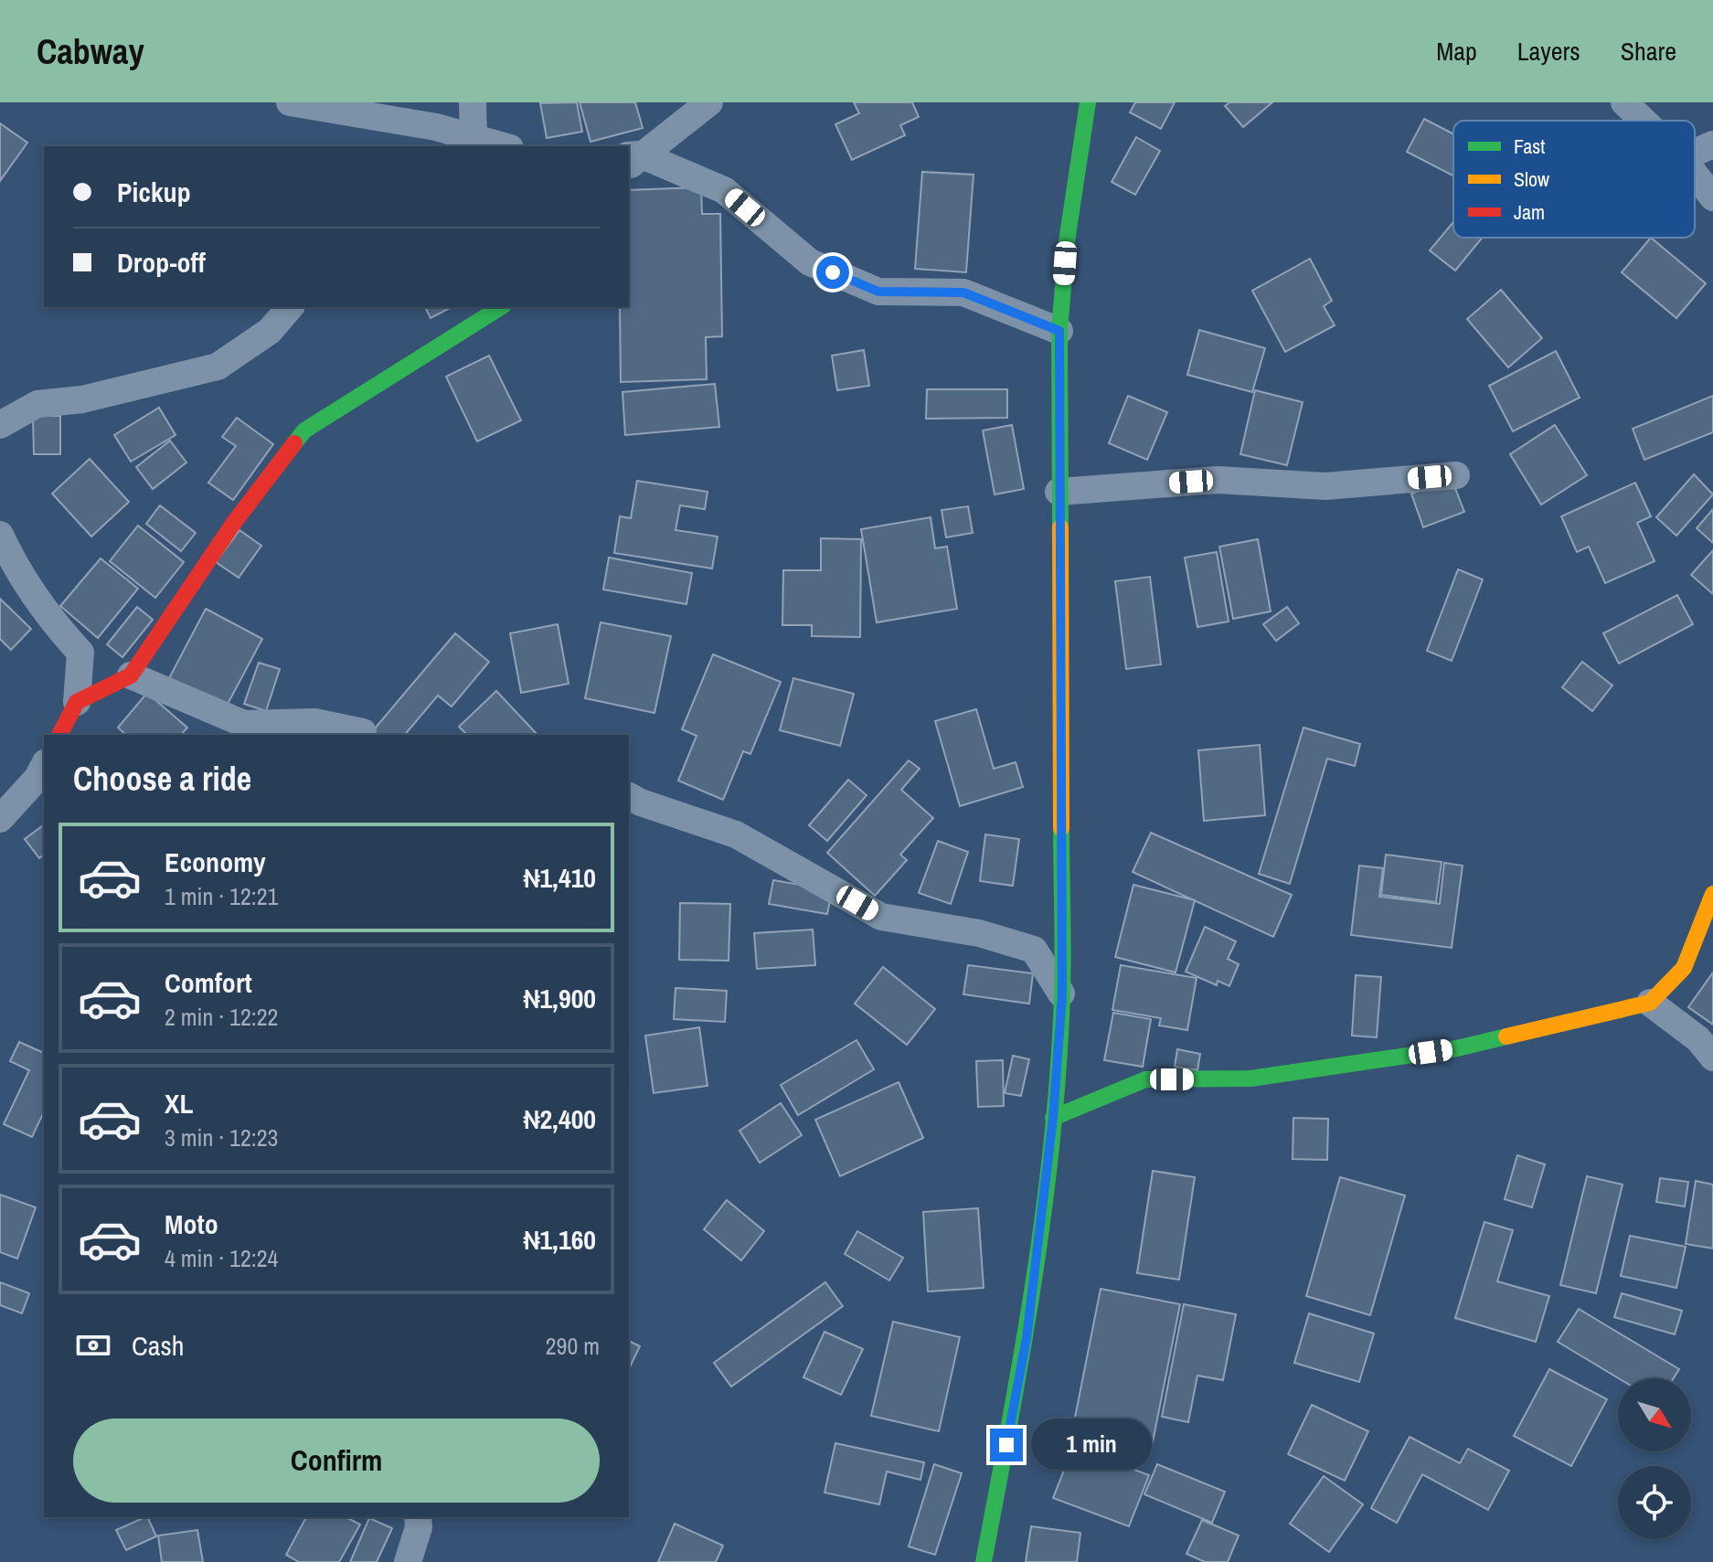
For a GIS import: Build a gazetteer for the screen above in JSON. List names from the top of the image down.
{
  "legend": ["Fast", "Slow", "Jam"],
  "north": "bottom right",
  "page": {
    "header": "Cabway",
    "nav": ["Map", "Layers", "Share"],
    "banner": ["Pickup", "Drop-off"],
    "heading": "Choose a ride",
    "list": [
      {
        "name": "Economy",
        "note": "1 min · 12:21",
        "value": "₦1,410"
      },
      {
        "name": "Comfort",
        "note": "2 min · 12:22",
        "value": "₦1,900"
      },
      {
        "name": "XL",
        "note": "3 min · 12:23",
        "value": "₦2,400"
      },
      {
        "name": "Moto",
        "note": "4 min · 12:24",
        "value": "₦1,160"
      }
    ],
    "pay": ["Cash", "290 m"],
    "buttons": "Confirm",
    "bubble": "1 min"
  }
}
